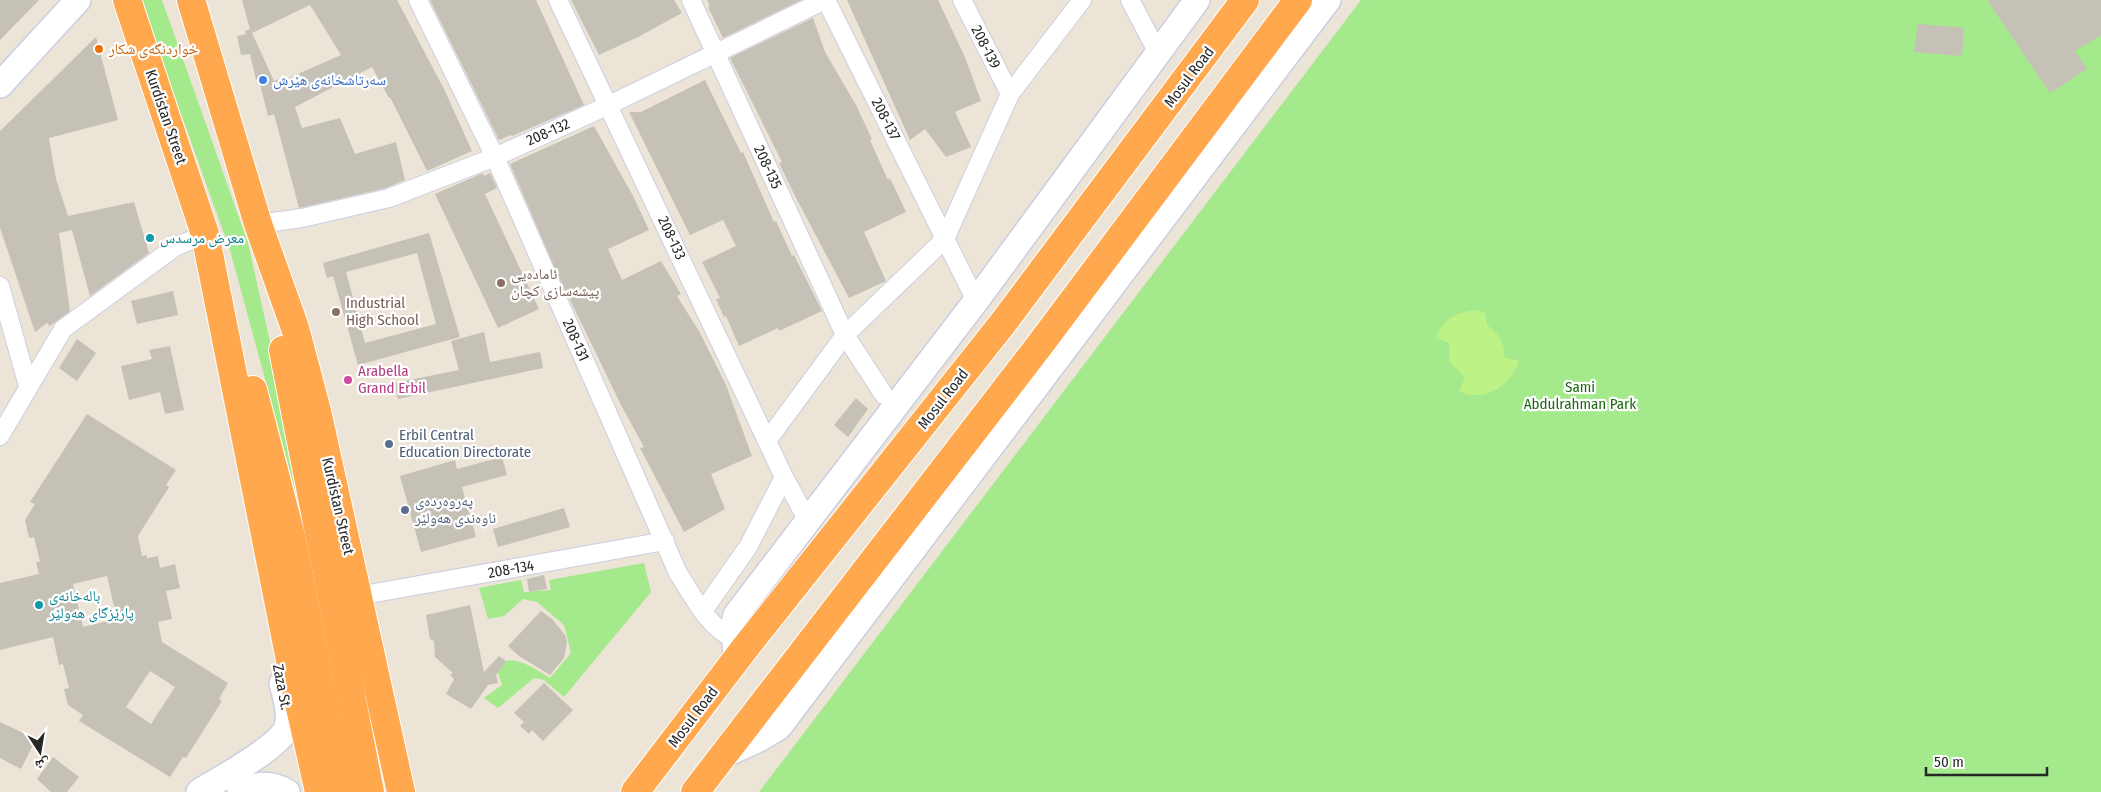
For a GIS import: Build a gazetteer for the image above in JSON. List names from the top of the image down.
{
  "streets": {
    "highway": ["Mosul Road", "Kurdistan Street"],
    "street": [
      "208-139",
      "208-137",
      "208-132",
      "208-135",
      "208-133",
      "208-131",
      "208-134",
      "Zaza St."
    ]
  },
  "crossings": [
    ["Mosul Road", "208-131"],
    ["Kurdistan Street", "208-132"],
    ["Kurdistan Street", "208-134"],
    ["Kurdistan Street", "Zaza St."],
    ["208-137", "208-132"],
    ["208-132", "208-135"],
    ["208-132", "208-133"],
    ["208-132", "208-131"],
    ["208-131", "208-134"]
  ],
  "parks": ["Sami Abdulrahman Park"],
  "places": [
    "خواردنگەی شکار",
    "سەرتاشخانەی هێرش",
    "معرض مرسدس",
    "ئامادەیی پیشەسازی کچان",
    "Industrial High School",
    "Arabella Grand Erbil",
    "Erbil Central Education Directorate",
    "پەروەردەی ناوەندی هەولێر",
    "بالەخانەی پارێزگای هەولێر"
  ],
  "scale_bar": "50 m",
  "north": "bottom"
}
